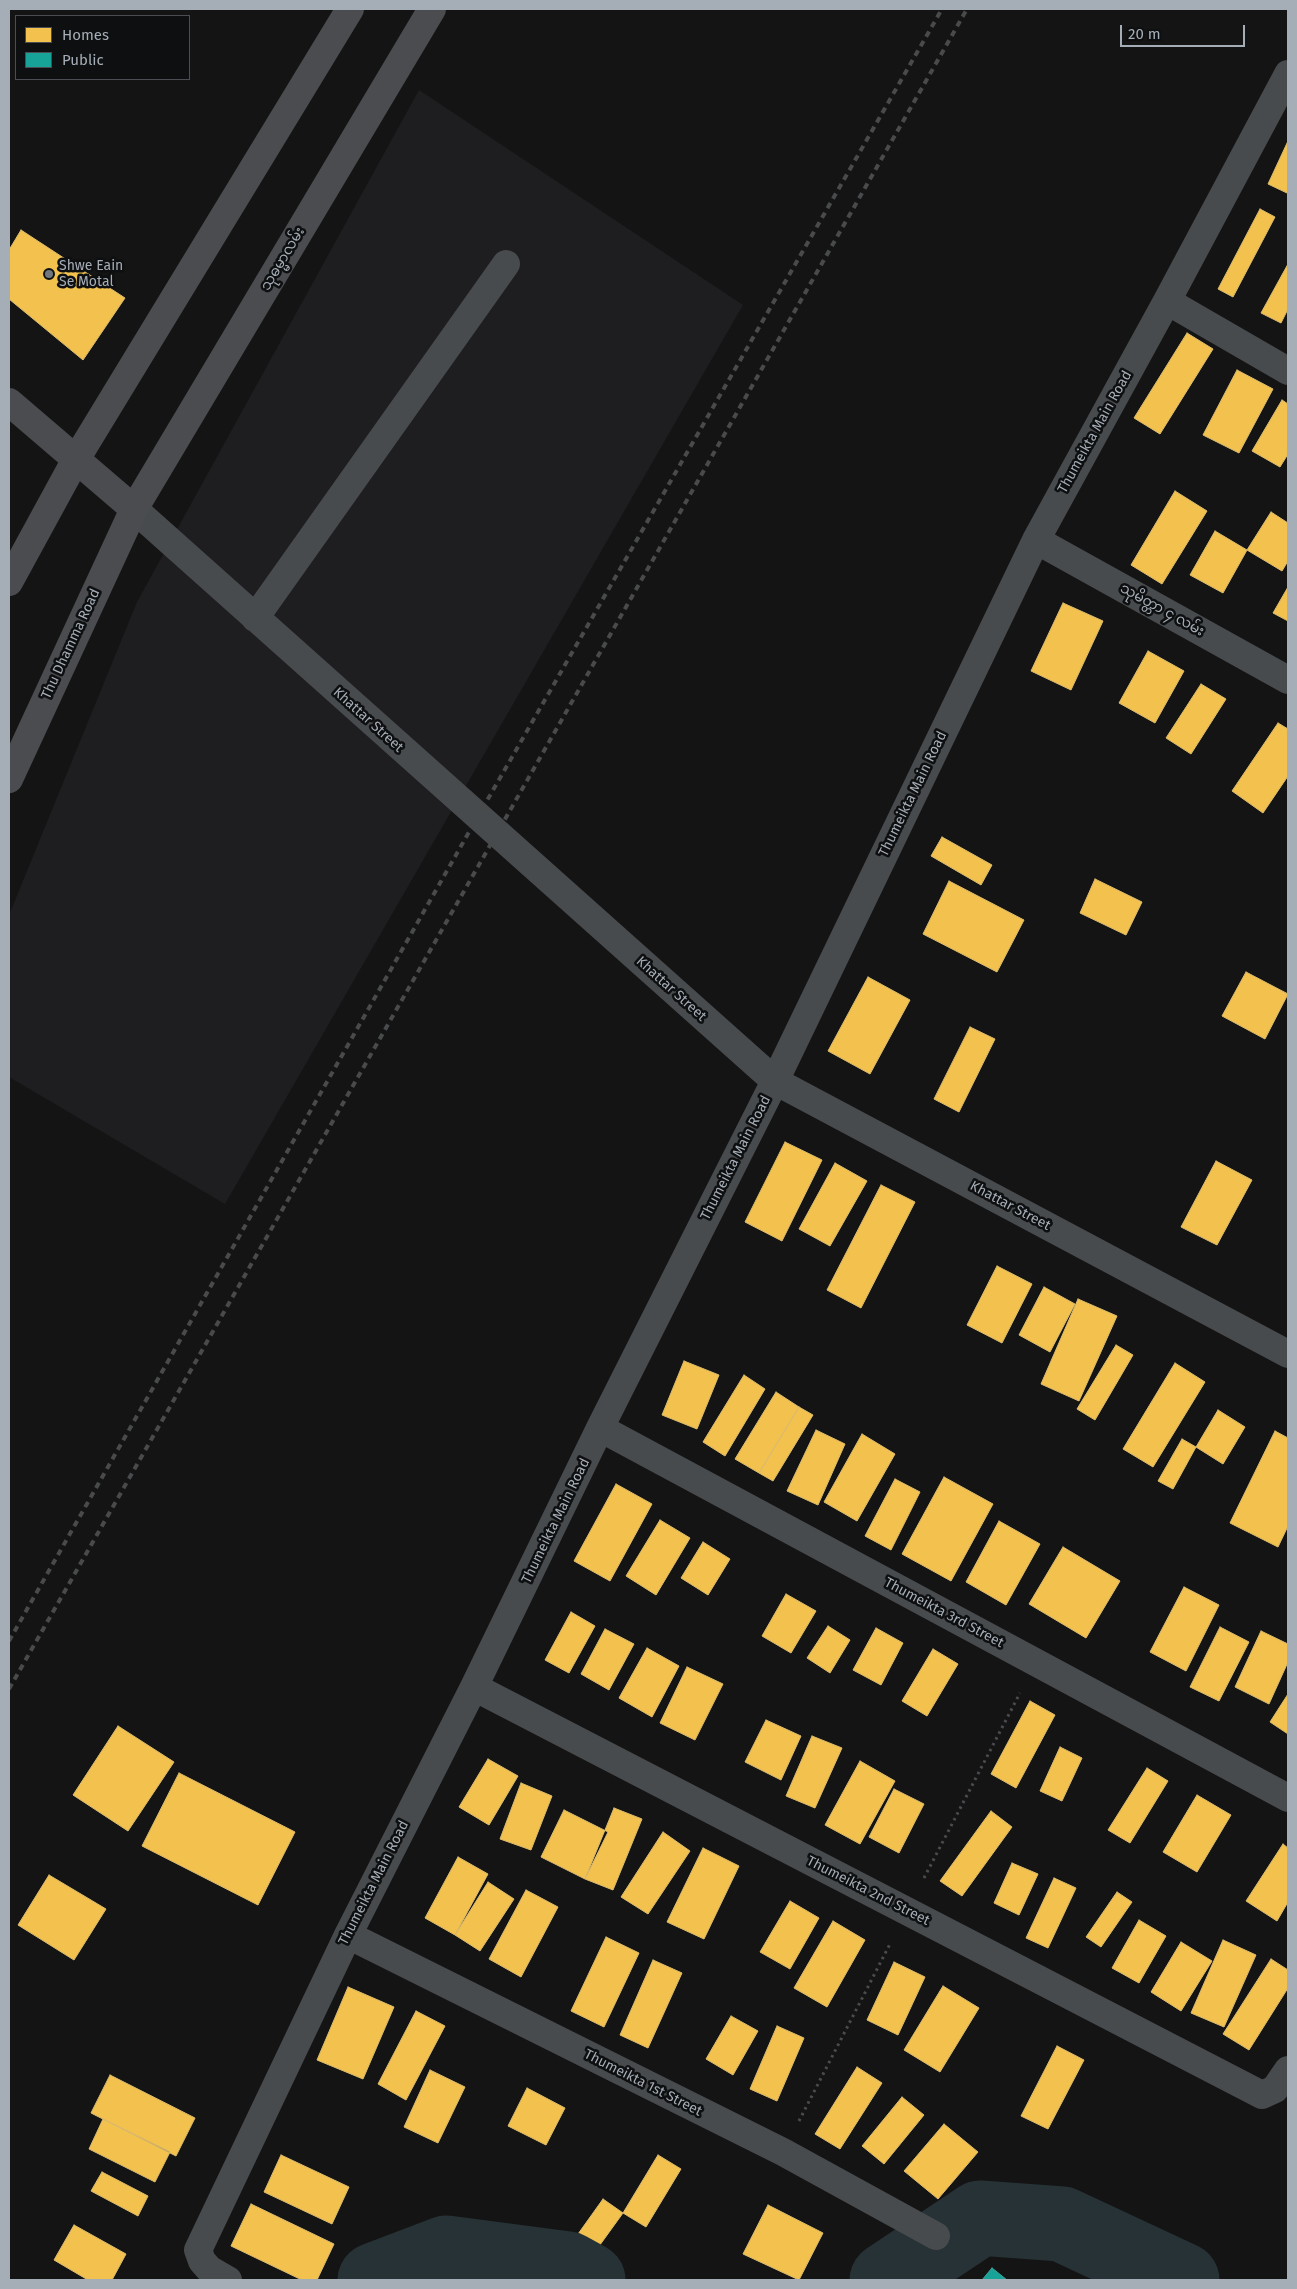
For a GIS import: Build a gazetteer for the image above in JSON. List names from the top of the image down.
{
  "streets": {
    "main road": ["သုဓမ္မာလမ်း", "Thu Dhamma Road"],
    "street": [
      "Thumeikta Main Road",
      "သုမိတ္တာ ၄ လမ်း",
      "Khattar Street",
      "Thumeikta 3rd Street",
      "Thumeikta 2nd Street",
      "Thumeikta 1st Street"
    ]
  },
  "crossings": [
    ["သုဓမ္မာလမ်း", "Thu Dhamma Road"],
    ["သုဓမ္မာလမ်း", "Khattar Street"],
    ["Thumeikta Main Road", "သုမိတ္တာ ၄ လမ်း"],
    ["Thumeikta Main Road", "Khattar Street"],
    ["Thumeikta Main Road", "Thumeikta 3rd Street"],
    ["Thumeikta Main Road", "Thumeikta 2nd Street"],
    ["Thumeikta Main Road", "Thumeikta 1st Street"],
    ["Thu Dhamma Road", "Khattar Street"]
  ],
  "places": ["Shwe Eain Se Motal"],
  "legend": ["Homes", "Public"],
  "scale_bar": "20 m"
}
